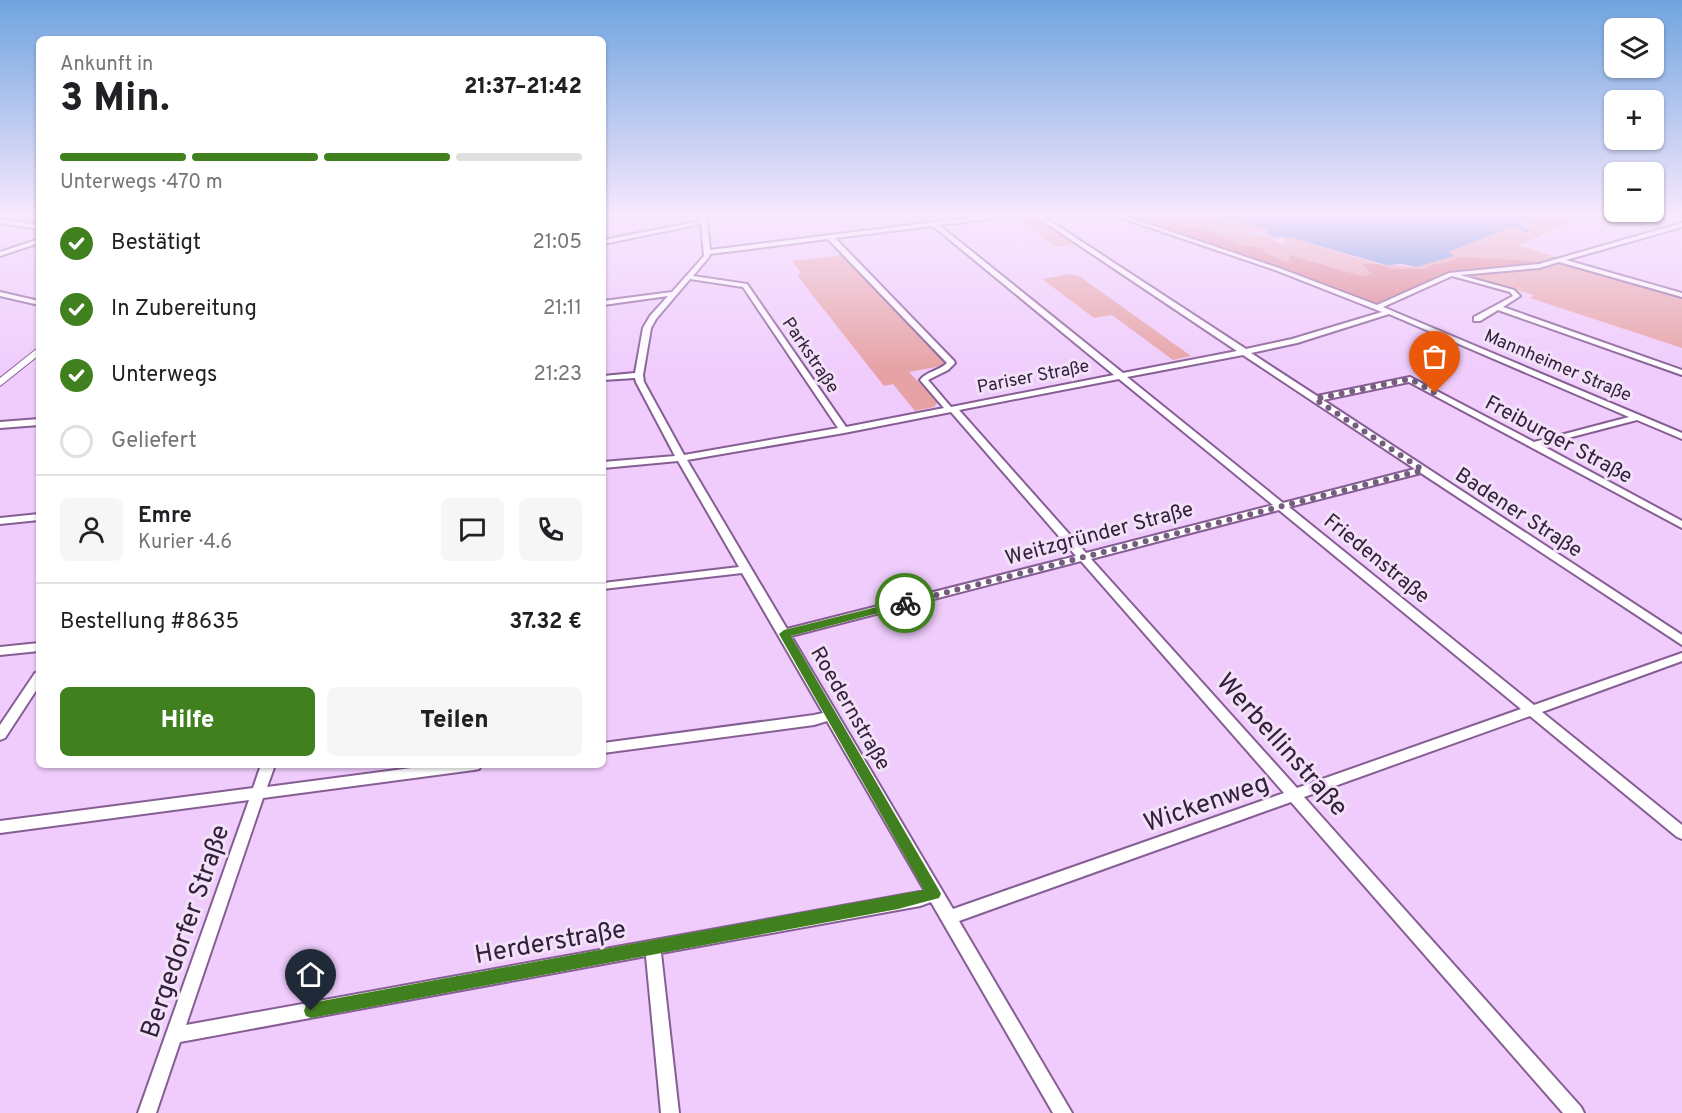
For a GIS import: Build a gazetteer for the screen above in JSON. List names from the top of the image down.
{
  "streets": {
    "street": [
      "Parkstraße",
      "Mannheimer Straße",
      "Pariser Straße",
      "Freiburger Straße",
      "Badener Straße",
      "Weitzgründer Straße",
      "Friedenstraße",
      "Roedernstraße",
      "Werbellinstraße",
      "Wickenweg",
      "Bergedorfer Straße",
      "Herderstraße"
    ]
  },
  "crossings": [
    ["Parkstraße", "Pariser Straße"],
    ["Mannheimer Straße", "Pariser Straße"],
    ["Pariser Straße", "Badener Straße"],
    ["Pariser Straße", "Friedenstraße"],
    ["Pariser Straße", "Roedernstraße"],
    ["Pariser Straße", "Werbellinstraße"],
    ["Freiburger Straße", "Badener Straße"],
    ["Badener Straße", "Weitzgründer Straße"],
    ["Weitzgründer Straße", "Friedenstraße"],
    ["Weitzgründer Straße", "Roedernstraße"],
    ["Weitzgründer Straße", "Werbellinstraße"],
    ["Friedenstraße", "Wickenweg"],
    ["Roedernstraße", "Wickenweg"],
    ["Roedernstraße", "Herderstraße"],
    ["Werbellinstraße", "Wickenweg"],
    ["Bergedorfer Straße", "Herderstraße"]
  ],
  "page": {
    "map_buttons": ["+", "−"],
    "heading": ["3 Min.", "Ankunft in", "21:37–21:42"],
    "panel": [
      "Emre",
      "Kurier · 4.6",
      "Bestellung #8635",
      "37.32 €"
    ],
    "bar": "Unterwegs · 470 m",
    "list": [
      ["Bestätigt", "21:05"],
      ["In Zubereitung", "21:11"],
      ["Unterwegs", "21:23"],
      "Geliefert"
    ],
    "buttons": ["Hilfe", "Teilen"]
  }
}
